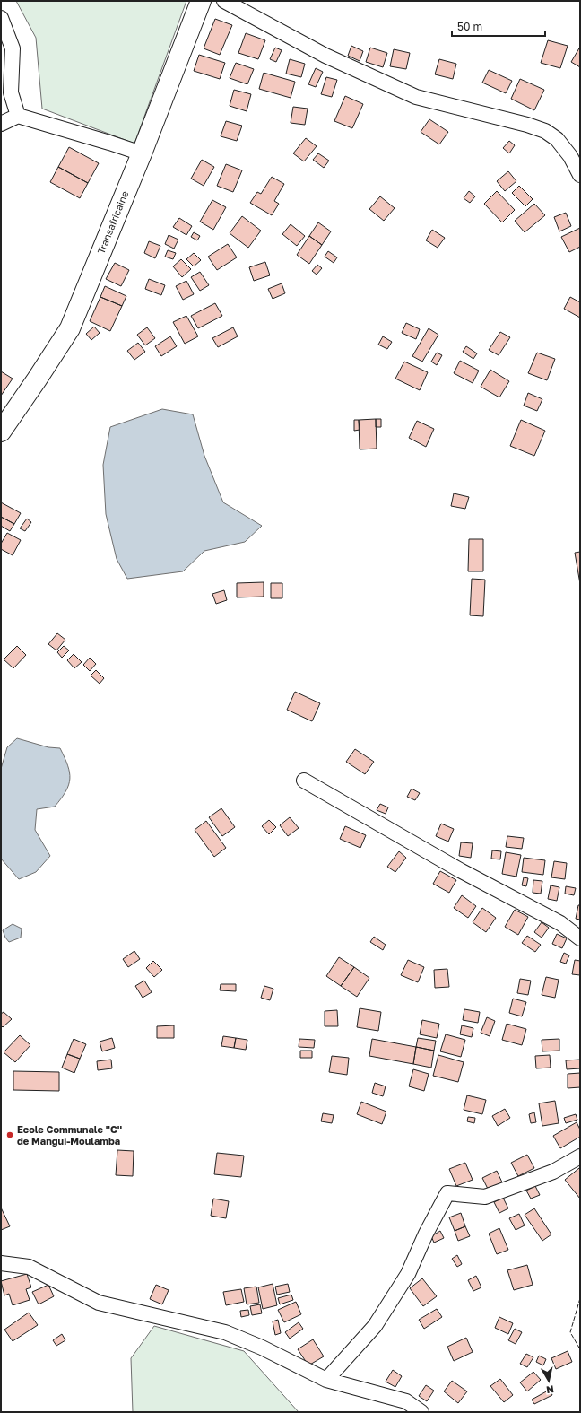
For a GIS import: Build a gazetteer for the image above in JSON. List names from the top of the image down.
{
  "streets": {
    "highway": ["Transafricaine"]
  },
  "places": ["Ecole Communale ''C'' de Mangui-Moulamba"],
  "scale_bar": "50 m",
  "north": "bottom"
}
